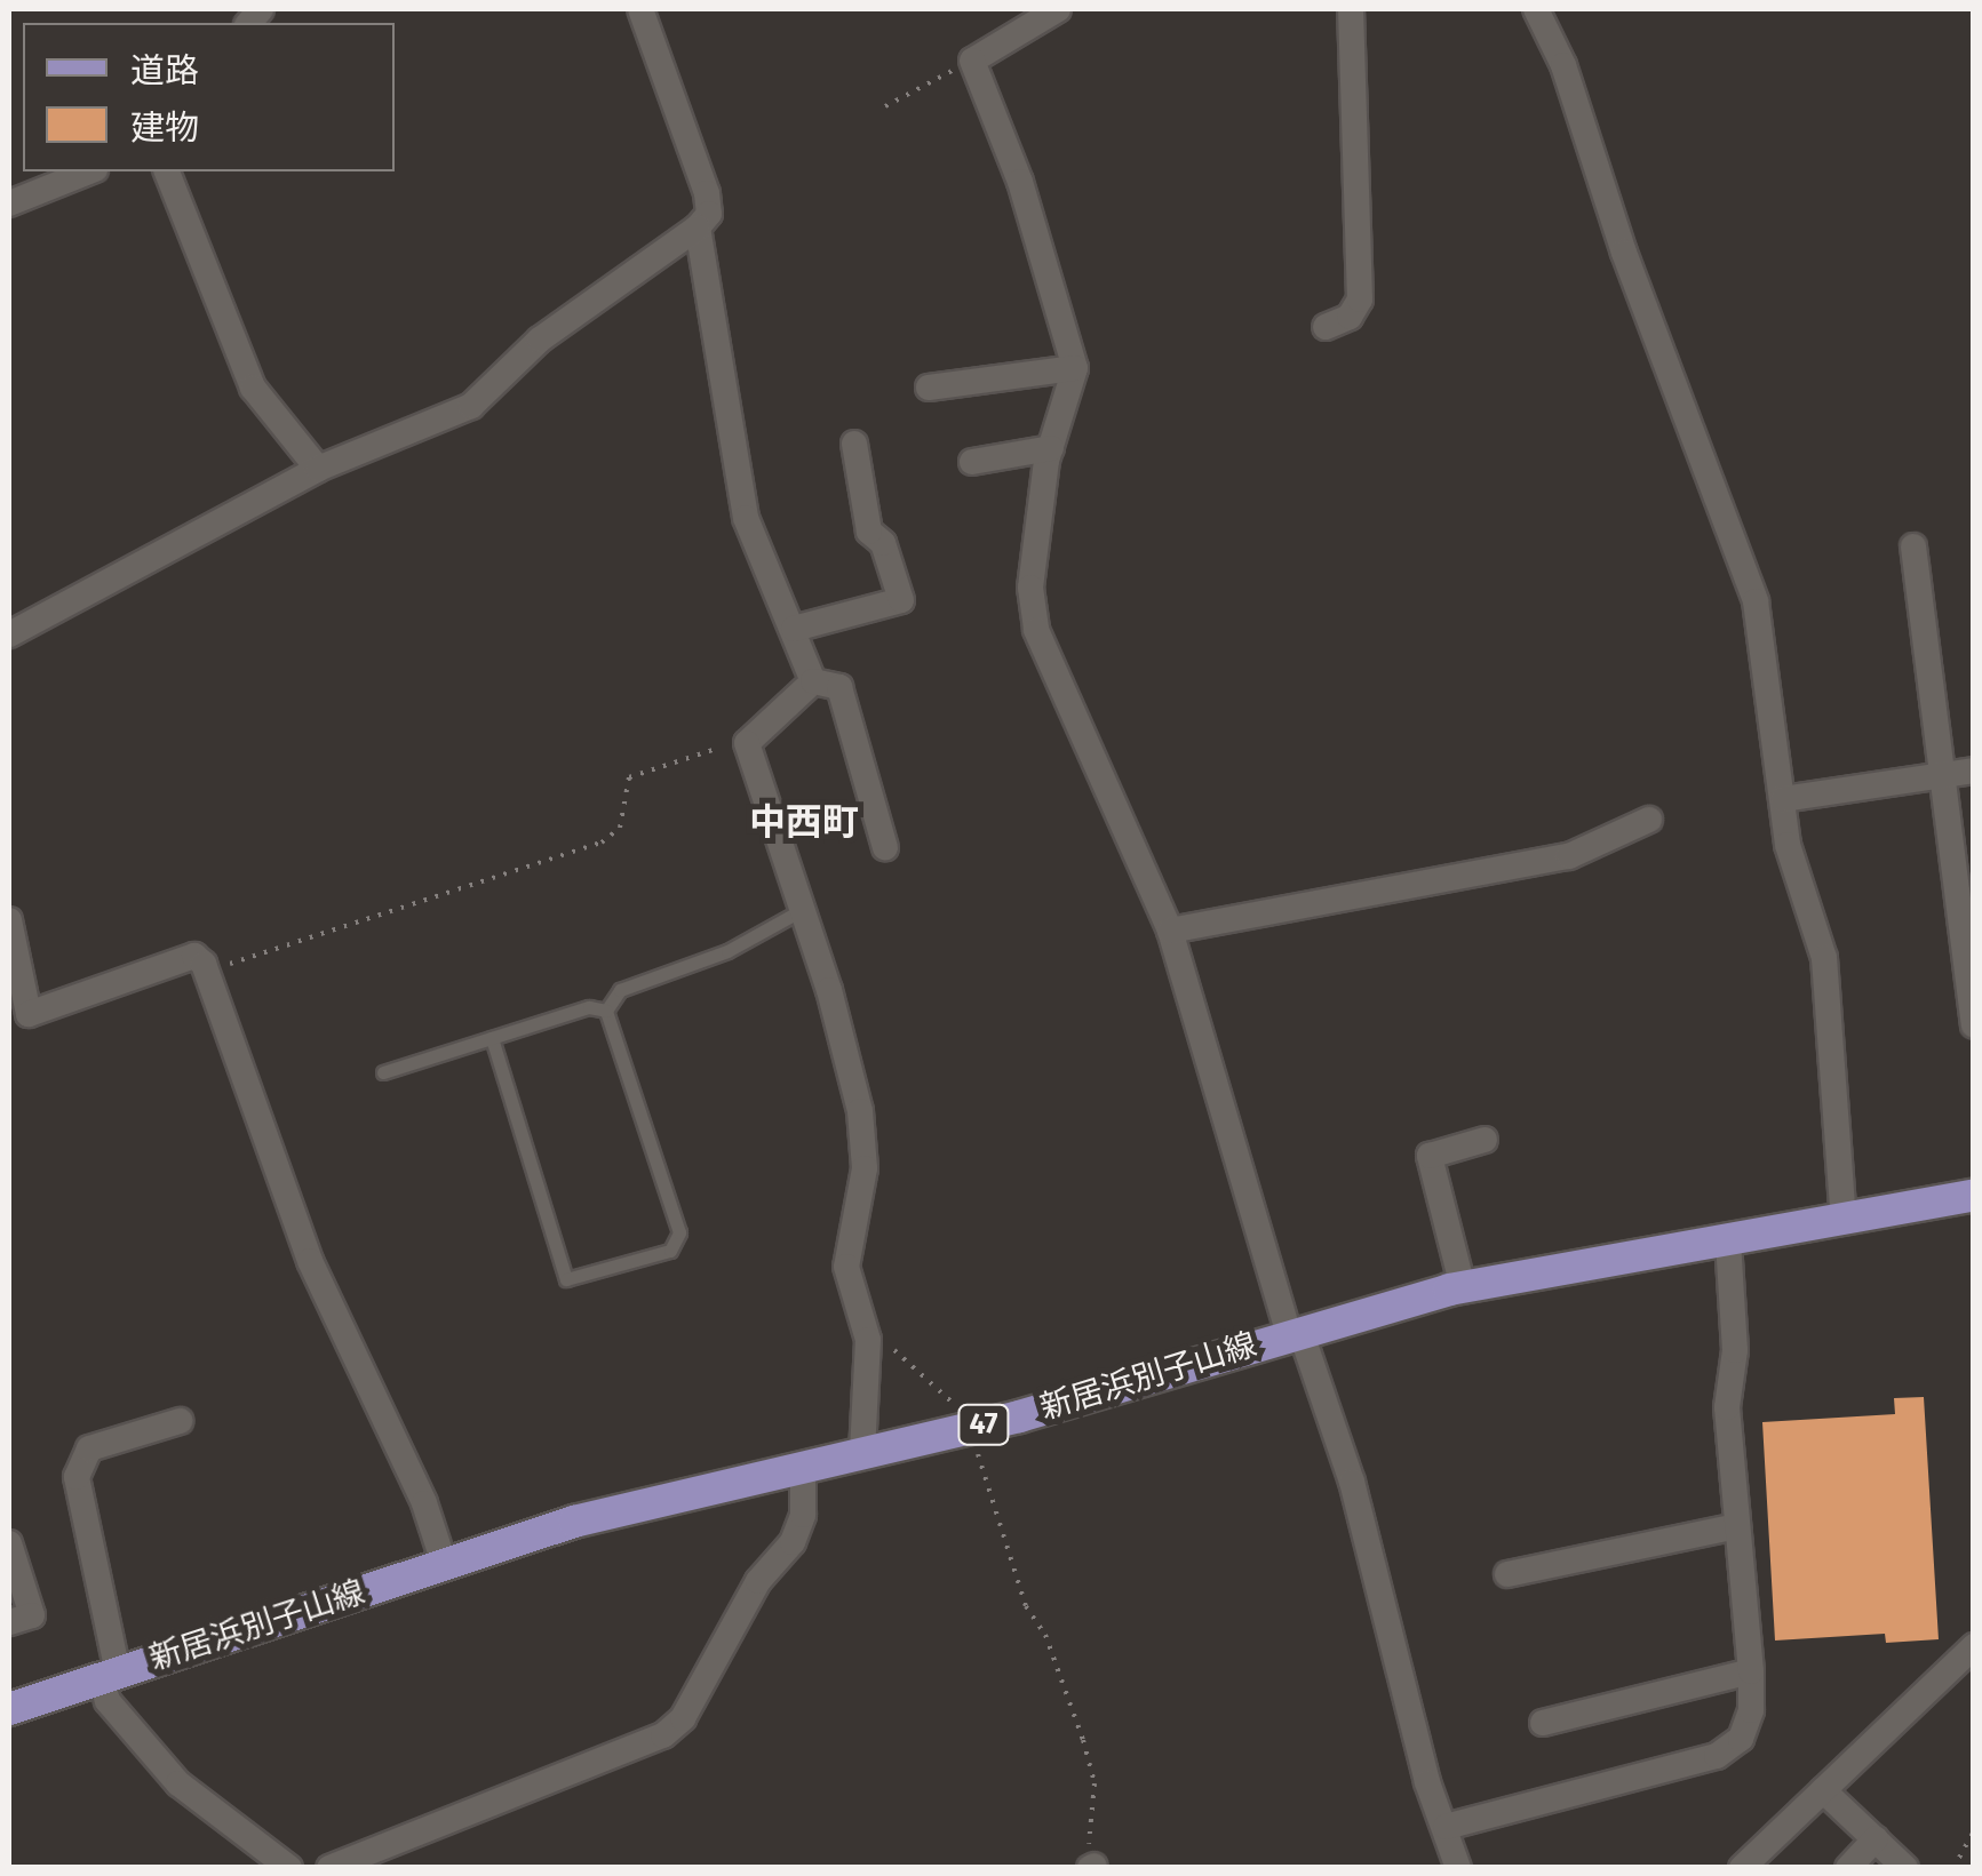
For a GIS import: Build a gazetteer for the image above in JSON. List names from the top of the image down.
{
  "streets": {
    "main road": ["新居浜別子山線", "47"]
  },
  "districts": ["中西町"],
  "legend": ["道路", "建物"]
}
